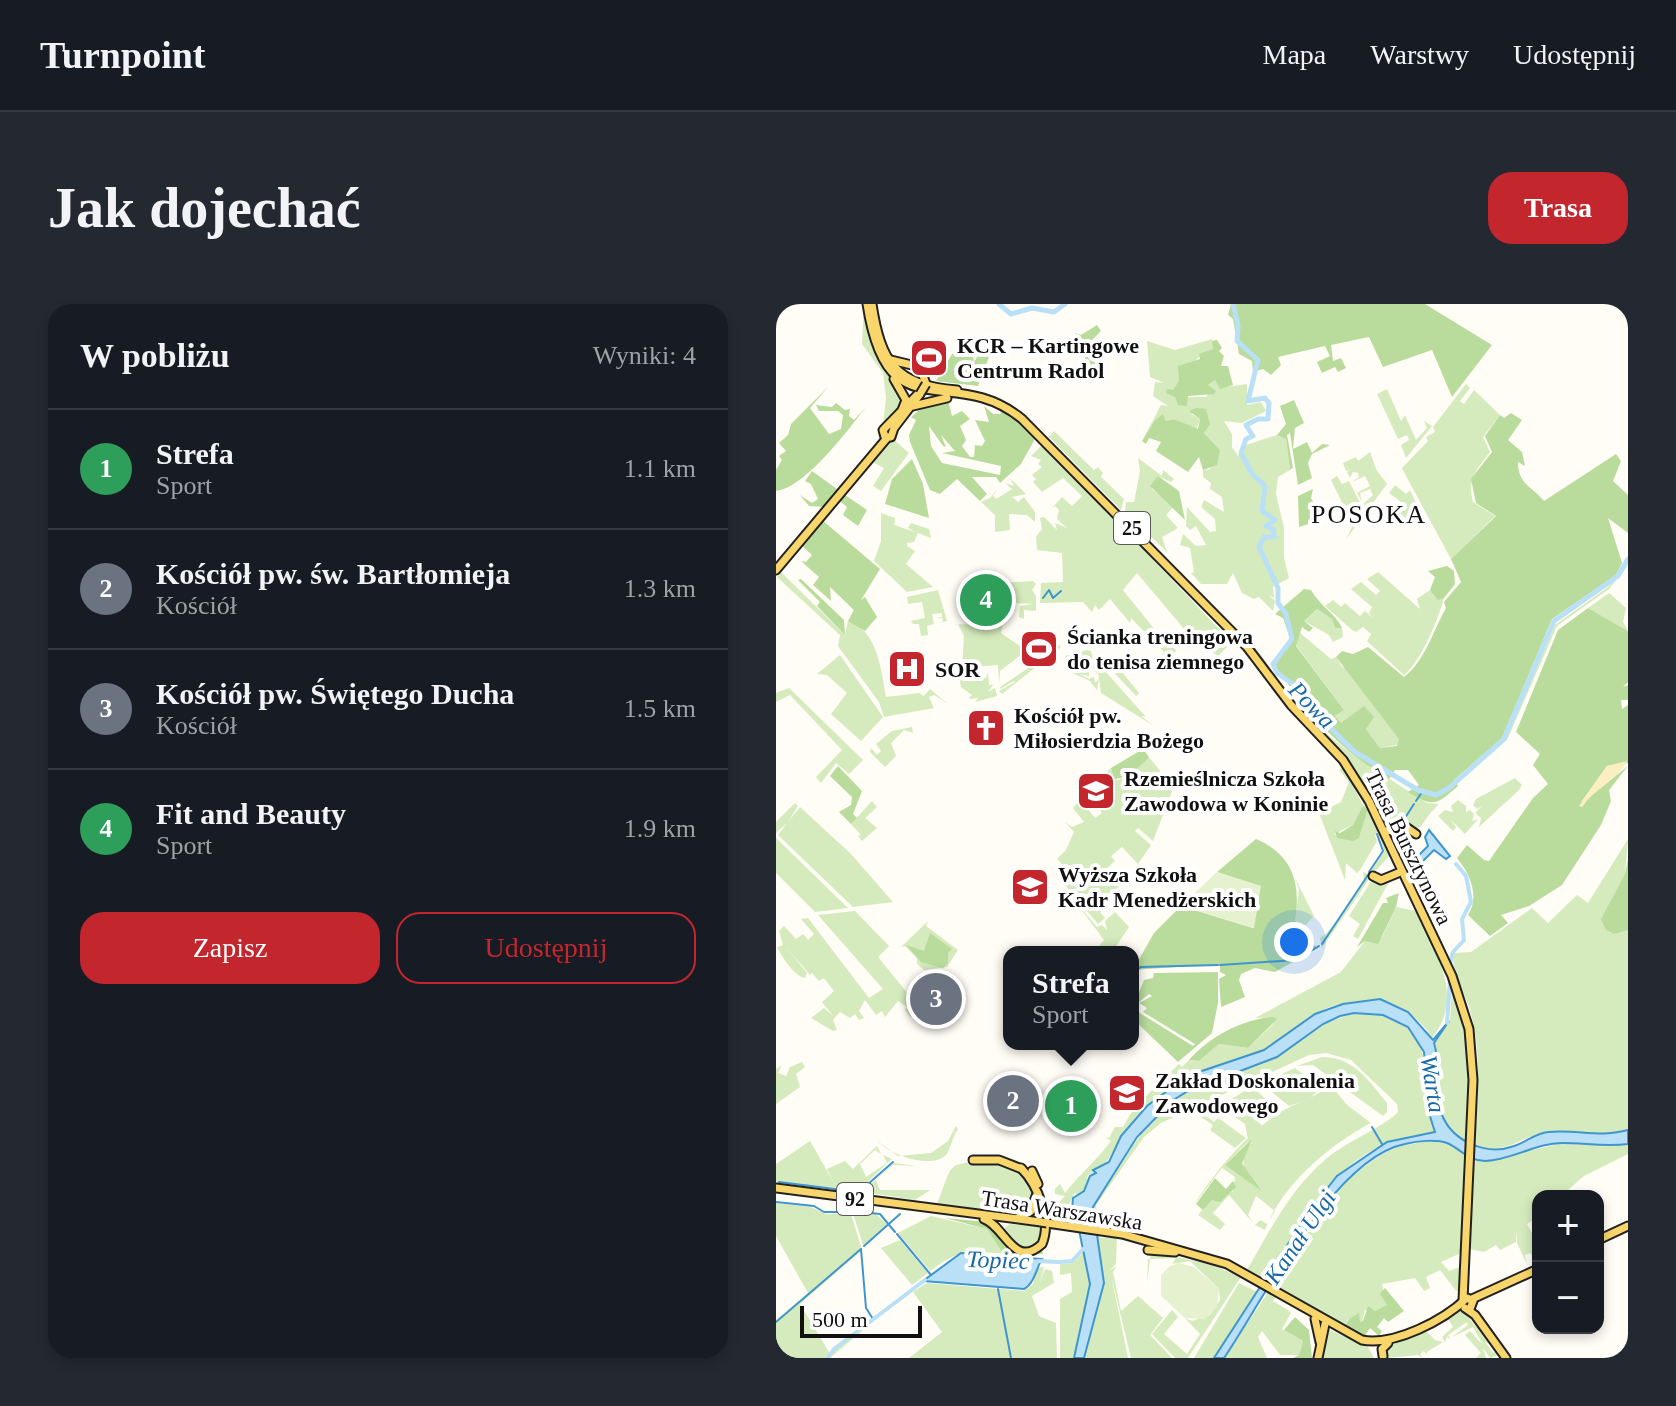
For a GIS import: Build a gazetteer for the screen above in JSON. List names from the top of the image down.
{
  "streets": {
    "main road": [
      "25",
      "Trasa Bursztynowa",
      "92",
      "Trasa Warszawska"
    ]
  },
  "crossings": [
    ["25", "Trasa Bursztynowa"]
  ],
  "districts": ["POSOKA"],
  "water": [
    "Powa",
    "Warta",
    "Kanał Ulgi",
    "Topiec"
  ],
  "places": {
    "sports": ["KCR – Kartingowe Centrum Radol", "Ścianka treningowa do tenisa ziemnego"],
    "hospital": ["SOR"],
    "church": ["Kościół pw. Miłosierdzia Bożego"],
    "school or university": ["Rzemieślnicza Szkoła Zawodowa w Koninie", "Wyższa Szkoła Kadr Menedżerskich", "Zakład Doskonalenia Zawodowego"]
  },
  "scale_bar": "500 m",
  "page": {
    "header": "Turnpoint",
    "nav": ["Mapa", "Warstwy", "Udostępnij"],
    "buttons": [
      "Trasa",
      ["Zapisz", "Udostępnij"]
    ],
    "title": "Jak dojechać",
    "heading": ["W pobliżu", "Wyniki: 4"],
    "list": [
      {
        "mark": "1",
        "name": "Strefa",
        "note": "Sport",
        "value": "1.1 km"
      },
      {
        "mark": "2",
        "name": "Kościół pw. św. Bartłomieja",
        "note": "Kościół",
        "value": "1.3 km"
      },
      {
        "mark": "3",
        "name": "Kościół pw. Świętego Ducha",
        "note": "Kościół",
        "value": "1.5 km"
      },
      {
        "mark": "4",
        "name": "Fit and Beauty",
        "note": "Sport",
        "value": "1.9 km"
      }
    ],
    "pins": [
      "4",
      "3",
      "2",
      "1"
    ],
    "popup": ["Strefa", "Sport"],
    "map_buttons": ["+", "−"],
    "scale": "500 m"
  }
}
